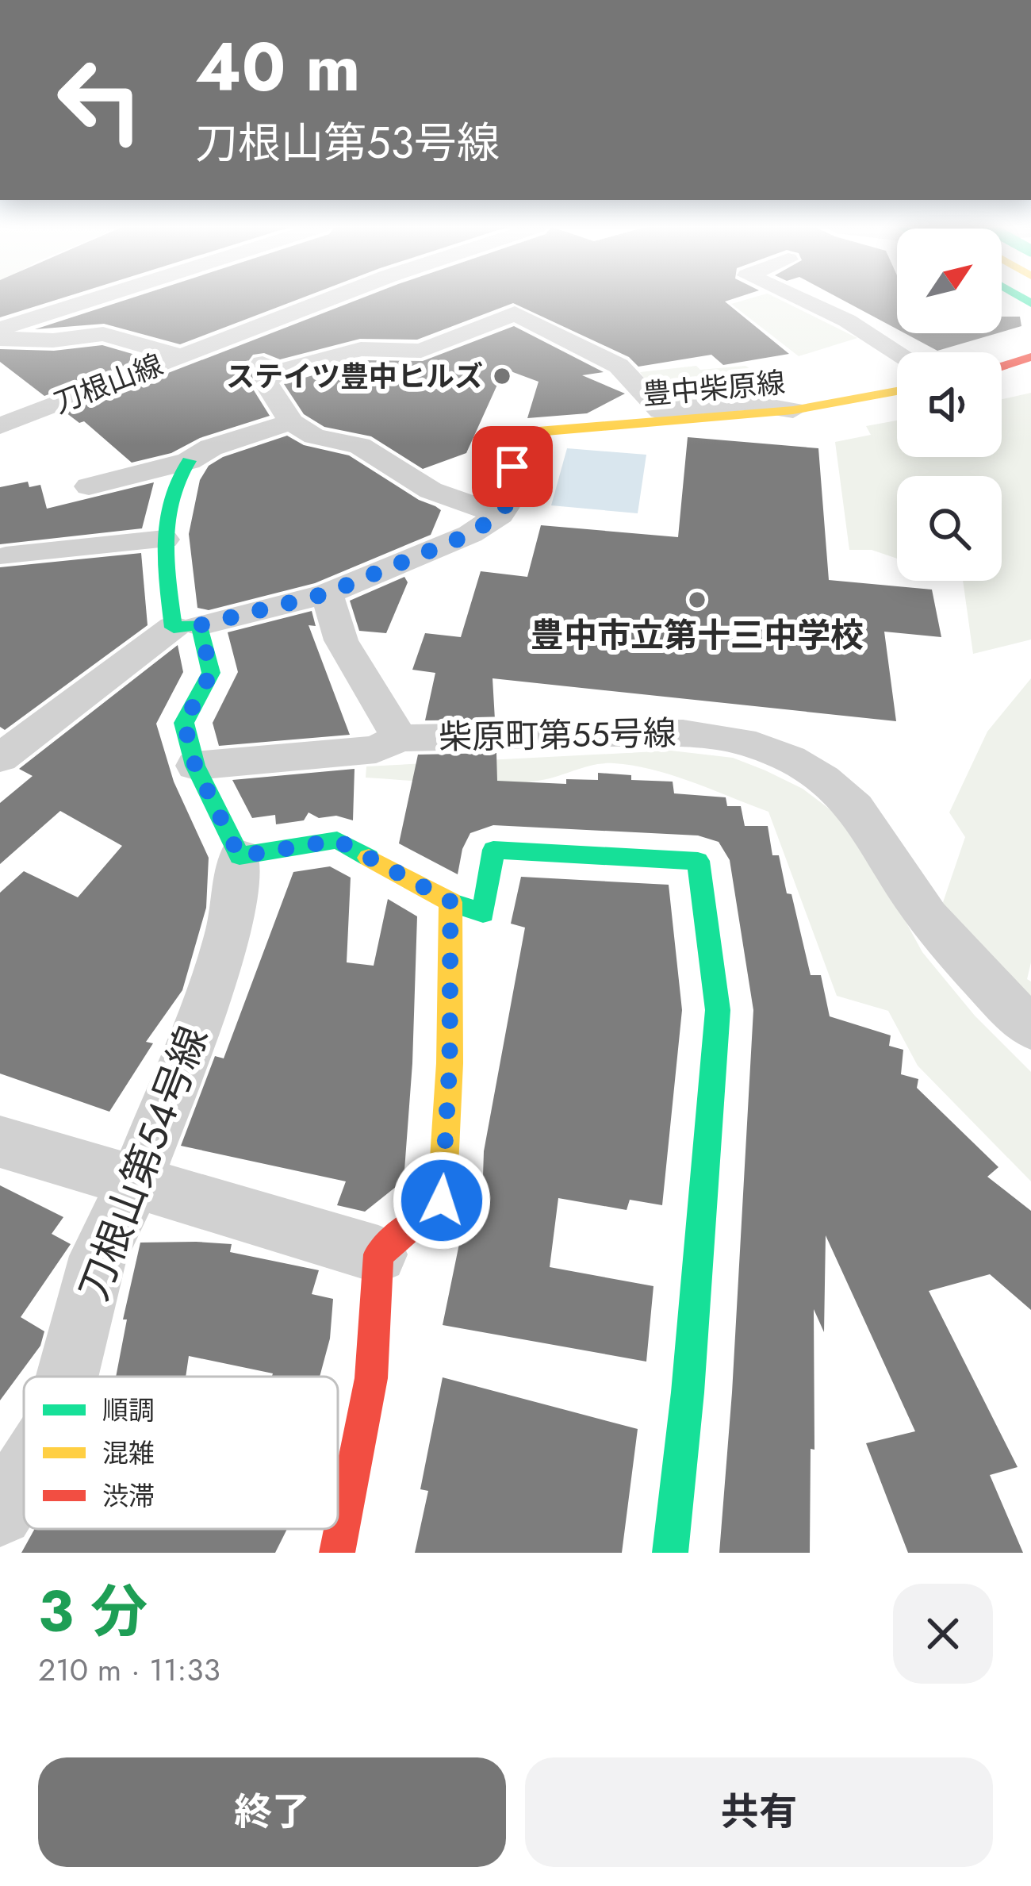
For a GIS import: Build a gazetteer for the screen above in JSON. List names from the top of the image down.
{
  "streets": {
    "main road": ["豊中柴原線"],
    "street": ["刀根山線", "柴原町第55号線", "刀根山第54号線"]
  },
  "places": ["ステイツ豊中ヒルズ", "豊中市立第十三中学校"],
  "legend": ["順調", "混雑", "渋滞"],
  "north": "top right",
  "page": {
    "turn": ["40 m", "刀根山第53号線"],
    "heading": ["3 分", "210 m · 11:33"],
    "buttons": ["終了", "共有"]
  }
}
